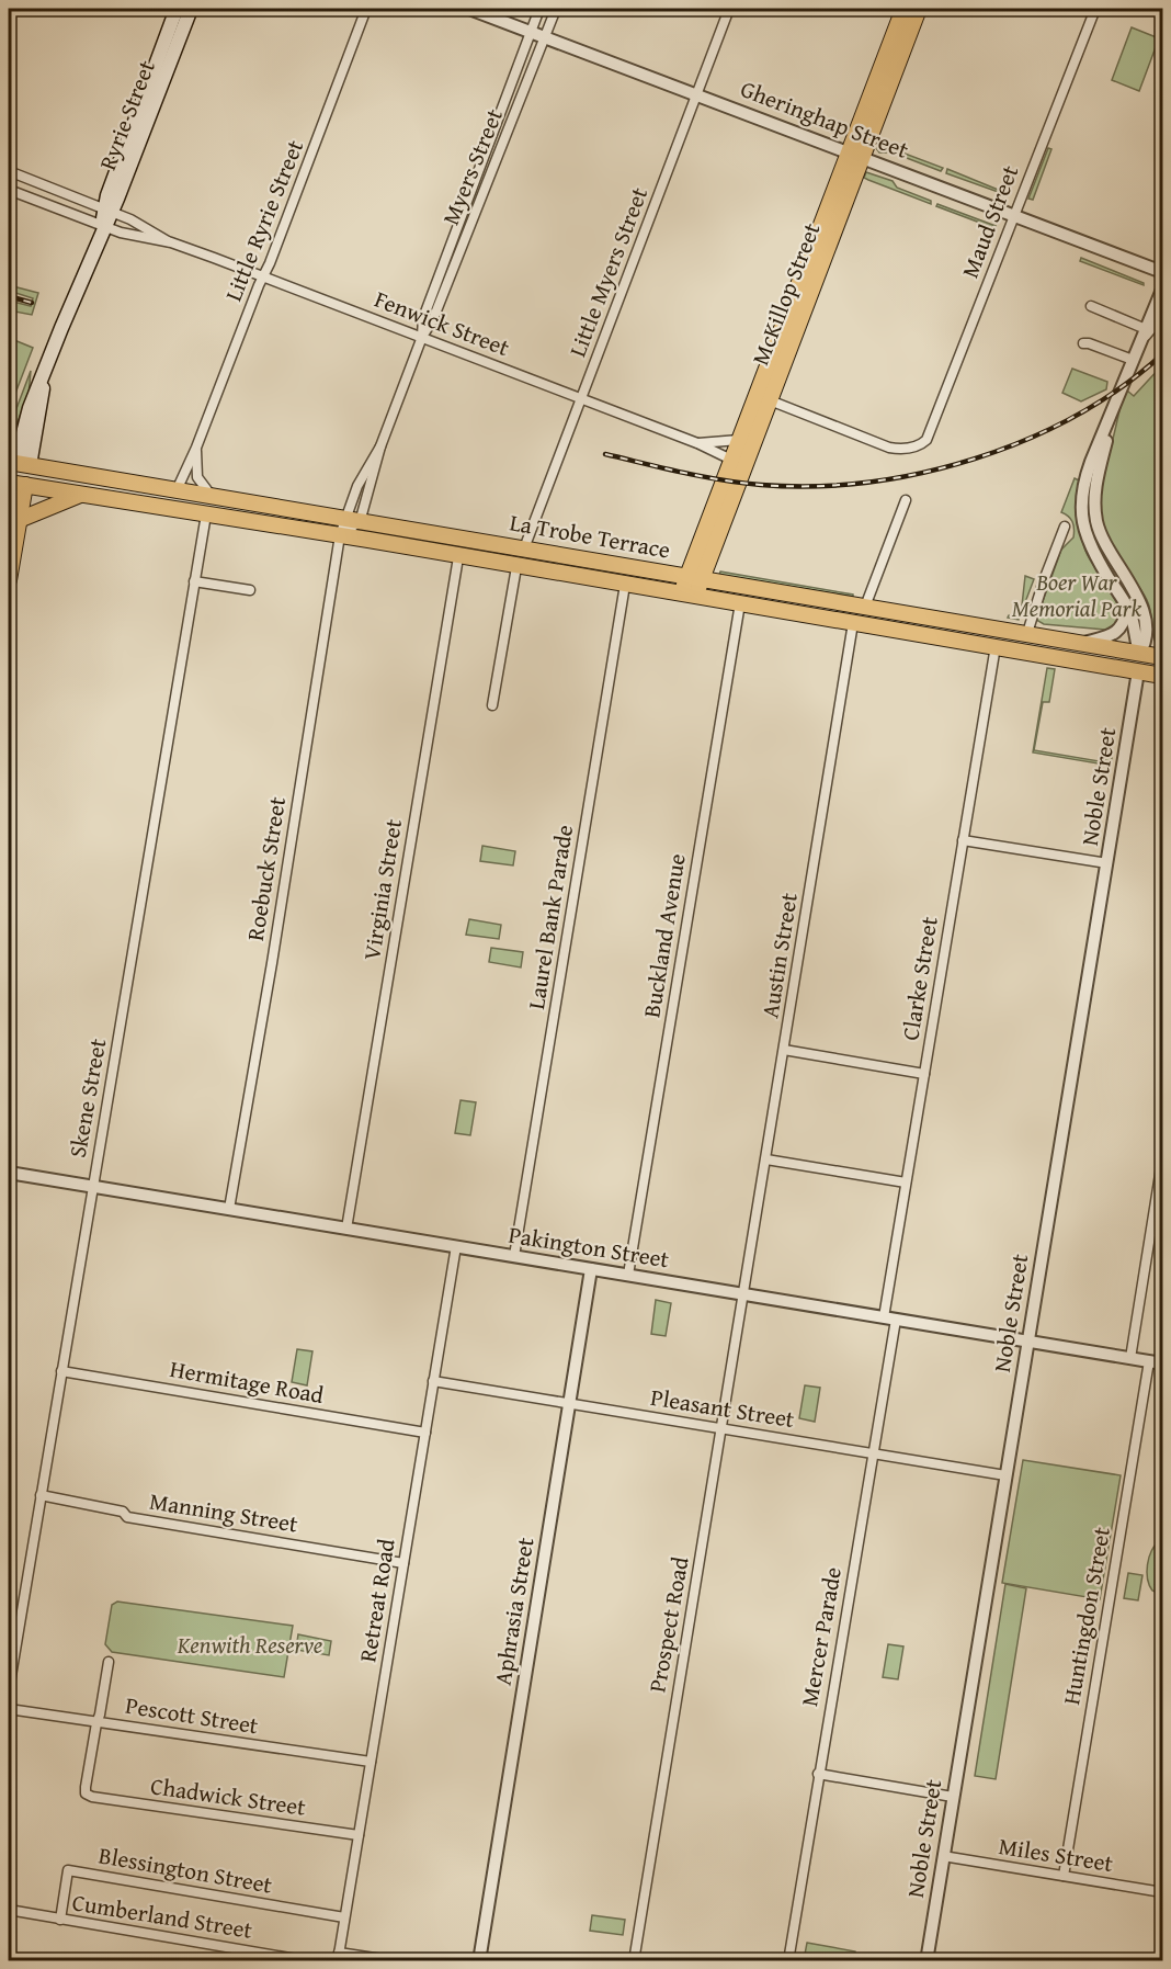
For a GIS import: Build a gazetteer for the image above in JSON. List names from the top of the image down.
{
  "streets": {
    "main road": ["Ryrie Street", "McKillop Street", "La Trobe Terrace"],
    "street": [
      "Gheringhap Street",
      "Myers Street",
      "Little Ryrie Street",
      "Maud Street",
      "Little Myers Street",
      "Fenwick Street",
      "Noble Street",
      "Roebuck Street",
      "Virginia Street",
      "Laurel Bank Parade",
      "Buckland Avenue",
      "Austin Street",
      "Clarke Street",
      "Skene Street",
      "Pakington Street",
      "Hermitage Road",
      "Pleasant Street",
      "Manning Street",
      "Retreat Road",
      "Aphrasia Street",
      "Huntingdon Street",
      "Prospect Road",
      "Mercer Parade",
      "Pescott Street",
      "Chadwick Street",
      "Miles Street",
      "Blessington Street",
      "Cumberland Street"
    ]
  },
  "crossings": [
    ["Ryrie Street", "Fenwick Street"],
    ["Ryrie Street", "La Trobe Terrace"],
    ["Gheringhap Street", "Myers Street"],
    ["Gheringhap Street", "Maud Street"],
    ["Gheringhap Street", "Little Myers Street"],
    ["Gheringhap Street", "McKillop Street"],
    ["Myers Street", "Fenwick Street"],
    ["Myers Street", "La Trobe Terrace"],
    ["Myers Street", "Roebuck Street"],
    ["Little Ryrie Street", "Fenwick Street"],
    ["Little Ryrie Street", "La Trobe Terrace"],
    ["Maud Street", "McKillop Street"],
    ["Little Myers Street", "Fenwick Street"],
    ["Little Myers Street", "La Trobe Terrace"],
    ["McKillop Street", "Fenwick Street"],
    ["McKillop Street", "La Trobe Terrace"],
    ["La Trobe Terrace", "Noble Street"],
    ["La Trobe Terrace", "Roebuck Street"],
    ["La Trobe Terrace", "Virginia Street"],
    ["La Trobe Terrace", "Laurel Bank Parade"],
    ["La Trobe Terrace", "Buckland Avenue"],
    ["La Trobe Terrace", "Austin Street"],
    ["La Trobe Terrace", "Clarke Street"],
    ["La Trobe Terrace", "Skene Street"],
    ["Noble Street", "Pakington Street"],
    ["Noble Street", "Pleasant Street"],
    ["Noble Street", "Miles Street"],
    ["Roebuck Street", "Pakington Street"],
    ["Virginia Street", "Pakington Street"],
    ["Laurel Bank Parade", "Pakington Street"],
    ["Buckland Avenue", "Pakington Street"],
    ["Austin Street", "Pakington Street"],
    ["Austin Street", "Prospect Road"],
    ["Clarke Street", "Pakington Street"],
    ["Clarke Street", "Mercer Parade"],
    ["Skene Street", "Pakington Street"],
    ["Skene Street", "Hermitage Road"],
    ["Skene Street", "Manning Street"],
    ["Pakington Street", "Retreat Road"],
    ["Pakington Street", "Aphrasia Street"],
    ["Pakington Street", "Huntingdon Street"],
    ["Pakington Street", "Prospect Road"],
    ["Pakington Street", "Mercer Parade"],
    ["Hermitage Road", "Retreat Road"],
    ["Pleasant Street", "Retreat Road"],
    ["Pleasant Street", "Aphrasia Street"],
    ["Pleasant Street", "Prospect Road"],
    ["Pleasant Street", "Mercer Parade"],
    ["Manning Street", "Retreat Road"],
    ["Retreat Road", "Pescott Street"],
    ["Retreat Road", "Chadwick Street"],
    ["Retreat Road", "Blessington Street"],
    ["Huntingdon Street", "Miles Street"],
    ["Pescott Street", "Chadwick Street"],
    ["Blessington Street", "Cumberland Street"]
  ],
  "parks": ["Boer War Memorial Park", "Kenwith Reserve"]
}
